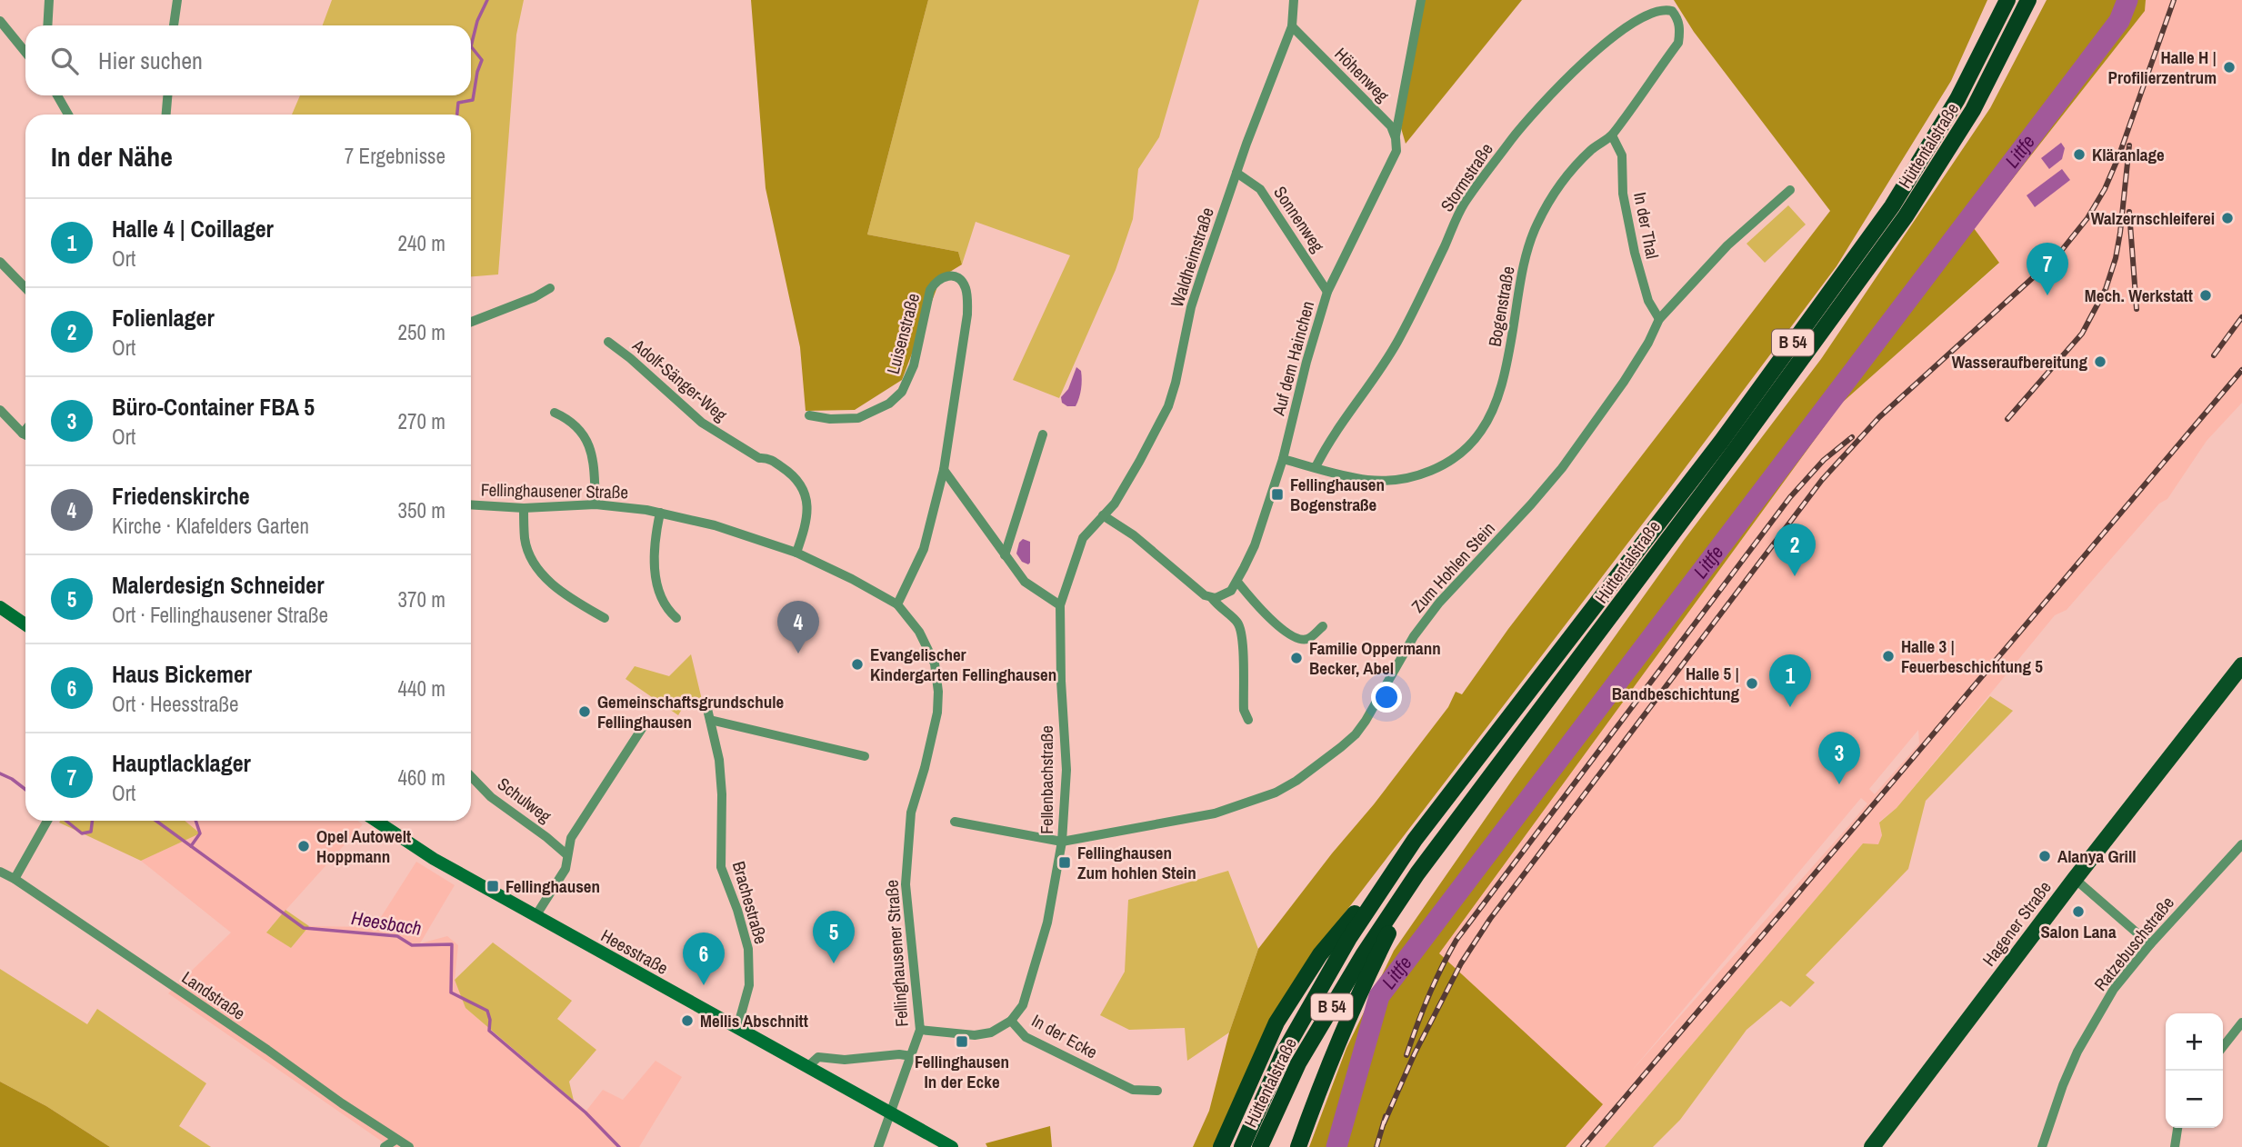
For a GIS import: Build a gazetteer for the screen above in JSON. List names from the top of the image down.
{
  "streets": {
    "highway": ["Hüttentalstraße", "B 54"],
    "main road": ["Hagener Straße", "Heesstraße"],
    "street": [
      "Höhenweg",
      "Stormstraße",
      "Sonnenweg",
      "In der Thal",
      "Waldheimstraße",
      "Bogenstraße",
      "Luisenstraße",
      "Auf dem Hainchen",
      "Adolf-Sänger-Weg",
      "Fellinghausener Straße",
      "Zum Hohlen Stein",
      "Fellenbachstraße",
      "Schulweg",
      "Brachestraße",
      "Ratzebuschstraße",
      "Landstraße",
      "In der Ecke"
    ]
  },
  "crossings": [
    ["Höhenweg", "Waldheimstraße"],
    ["Höhenweg", "Auf dem Hainchen"],
    ["Stormstraße", "Bogenstraße"],
    ["Sonnenweg", "Waldheimstraße"],
    ["Sonnenweg", "Auf dem Hainchen"],
    ["In der Thal", "Bogenstraße"],
    ["In der Thal", "Zum Hohlen Stein"],
    ["Bogenstraße", "Auf dem Hainchen"],
    ["Adolf-Sänger-Weg", "Fellinghausener Straße"],
    ["Fellinghausener Straße", "Heesstraße"],
    ["Fellinghausener Straße", "In der Ecke"],
    ["Zum Hohlen Stein", "Fellenbachstraße"],
    ["Fellenbachstraße", "In der Ecke"],
    ["Brachestraße", "Heesstraße"]
  ],
  "water": ["Littfe", "Heesbach"],
  "places": {
    "other": [
      "Halle H | Profilierzentrum",
      "Kläranlage",
      "Walzernschleiferei",
      "Mech. Werkstatt",
      "Wasseraufbereitung",
      "Halle 3 | Feuerbeschichtung 5",
      "Familie Oppermann Becker, Abel",
      "Evangelischer Kindergarten Fellinghausen",
      "Halle 5 | Bandbeschichtung",
      "Gemeinschaftsgrundschule Fellinghausen",
      "Opel Autowelt Hoppmann",
      "Alanya Grill",
      "Salon Lana",
      "Mellis Abschnitt"
    ],
    "transit": [
      "Fellinghausen Bogenstraße",
      "Fellinghausen Zum hohlen Stein",
      "Fellinghausen",
      "Fellinghausen In der Ecke"
    ]
  },
  "page": {
    "search": "Hier suchen",
    "heading": ["In der Nähe", "7 Ergebnisse"],
    "list": [
      {
        "mark": "1",
        "name": "Halle 4 | Coillager",
        "note": "Ort",
        "value": "240 m"
      },
      {
        "mark": "2",
        "name": "Folienlager",
        "note": "Ort",
        "value": "250 m"
      },
      {
        "mark": "3",
        "name": "Büro-Container FBA 5",
        "note": "Ort",
        "value": "270 m"
      },
      {
        "mark": "4",
        "name": "Friedenskirche",
        "note": "Kirche · Klafelders Garten",
        "value": "350 m"
      },
      {
        "mark": "5",
        "name": "Malerdesign Schneider",
        "note": "Ort · Fellinghausener Straße",
        "value": "370 m"
      },
      {
        "mark": "6",
        "name": "Haus Bickemer",
        "note": "Ort · Heesstraße",
        "value": "440 m"
      },
      {
        "mark": "7",
        "name": "Hauptlacklager",
        "note": "Ort",
        "value": "460 m"
      }
    ],
    "pins": [
      "7",
      "2",
      "4",
      "1",
      "3",
      "5",
      "6"
    ],
    "map_buttons": ["+", "−"]
  }
}
